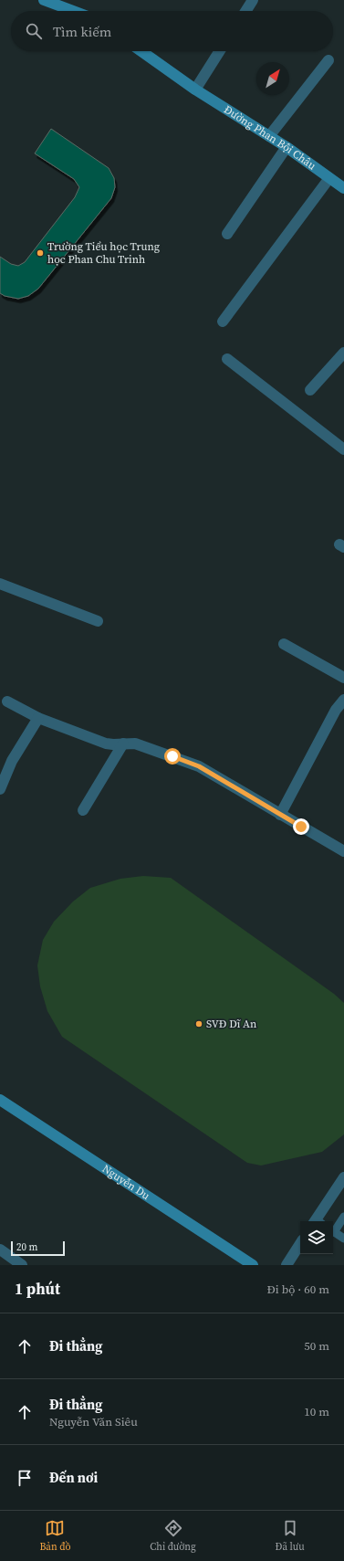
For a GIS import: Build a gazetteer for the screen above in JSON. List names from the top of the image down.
{
  "streets": {
    "street": ["Đường Phan Bội Châu", "Nguyễn Du"]
  },
  "places": ["Trường Tiểu học Trung học Phan Chu Trinh", "SVĐ Dĩ An"],
  "scale_bar": "20 m",
  "north": "top right",
  "page": {
    "search": "Tìm kiếm",
    "scale": "20 m",
    "heading": ["1 phút", "Đi bộ · 60 m"],
    "list": [
      ["Đi thẳng", "50 m"],
      ["Đi thẳng", "Nguyễn Văn Siêu", "10 m"],
      "Đến nơi"
    ],
    "nav": ["Bản đồ", "Chỉ đường", "Đã lưu"]
  }
}
